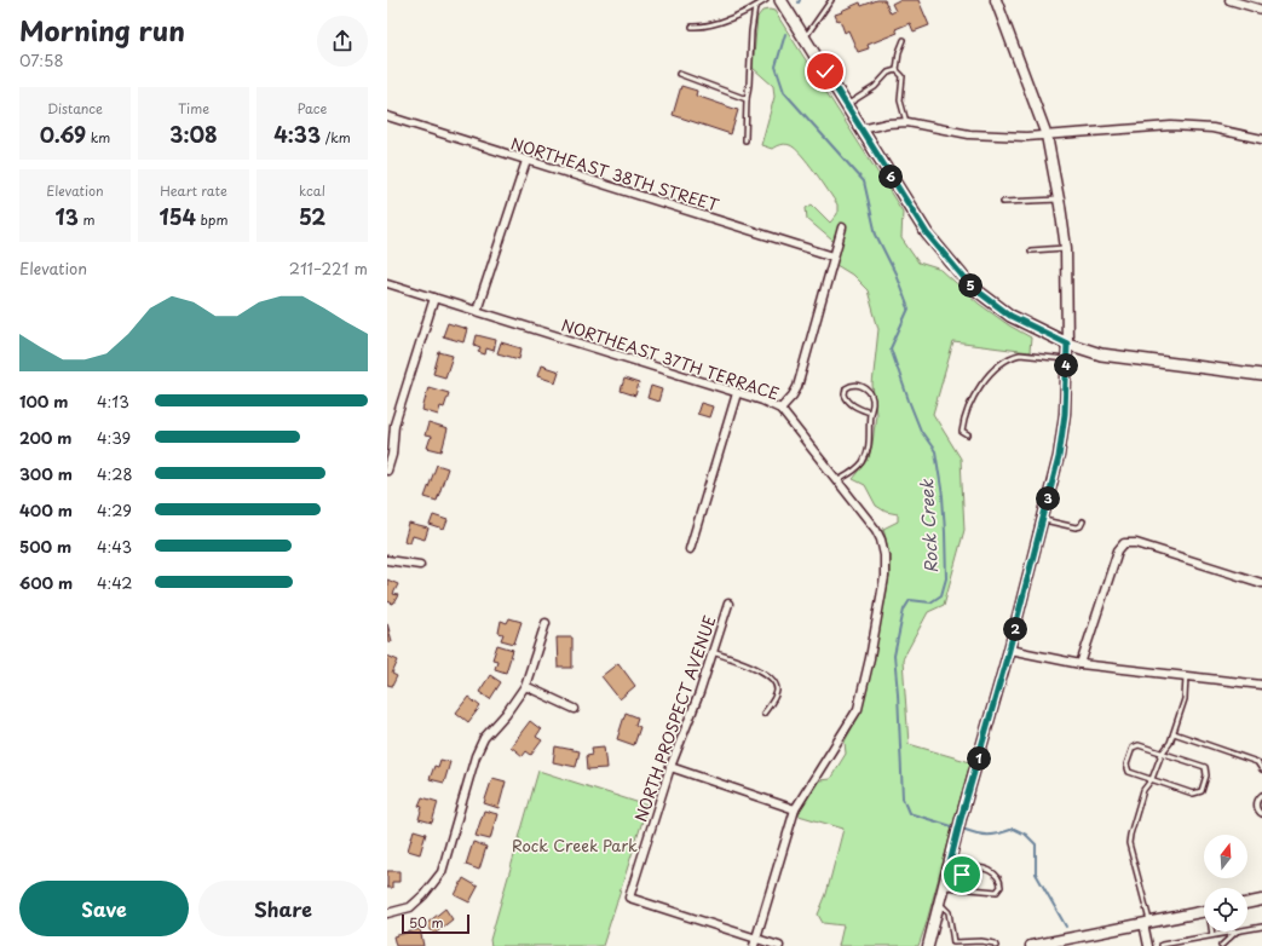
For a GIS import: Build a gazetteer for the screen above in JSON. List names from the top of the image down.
{
  "streets": {
    "street": ["NORTHEAST 38TH STREET", "NORTHEAST 37TH TERRACE", "NORTH PROSPECT AVENUE"]
  },
  "crossings": [
    ["NORTHEAST 37TH TERRACE", "NORTH PROSPECT AVENUE"]
  ],
  "water": ["Rock Creek"],
  "parks": ["Rock Creek Park"],
  "scale_bar": "50 m",
  "north": "top",
  "page": {
    "heading": ["Morning run", "07:58"],
    "stats": [
      ["Distance", "0.69 km"],
      ["Time", "3:08"],
      ["Pace", "4:33 /km"],
      ["Elevation", "13 m"],
      ["Heart rate", "154 bpm"],
      ["kcal", "52"]
    ],
    "pins": [
      "6",
      "5",
      "4",
      "3",
      "2",
      "1"
    ],
    "chart": ["Elevation", "211–221 m"],
    "list": [
      {
        "name": "100 m",
        "note": "4:13"
      },
      {
        "name": "200 m",
        "note": "4:39"
      },
      {
        "name": "300 m",
        "note": "4:28"
      },
      {
        "name": "400 m",
        "note": "4:29"
      },
      {
        "name": "500 m",
        "note": "4:43"
      },
      {
        "name": "600 m",
        "note": "4:42"
      }
    ],
    "buttons": ["Save", "Share"],
    "scale": "50 m"
  }
}
